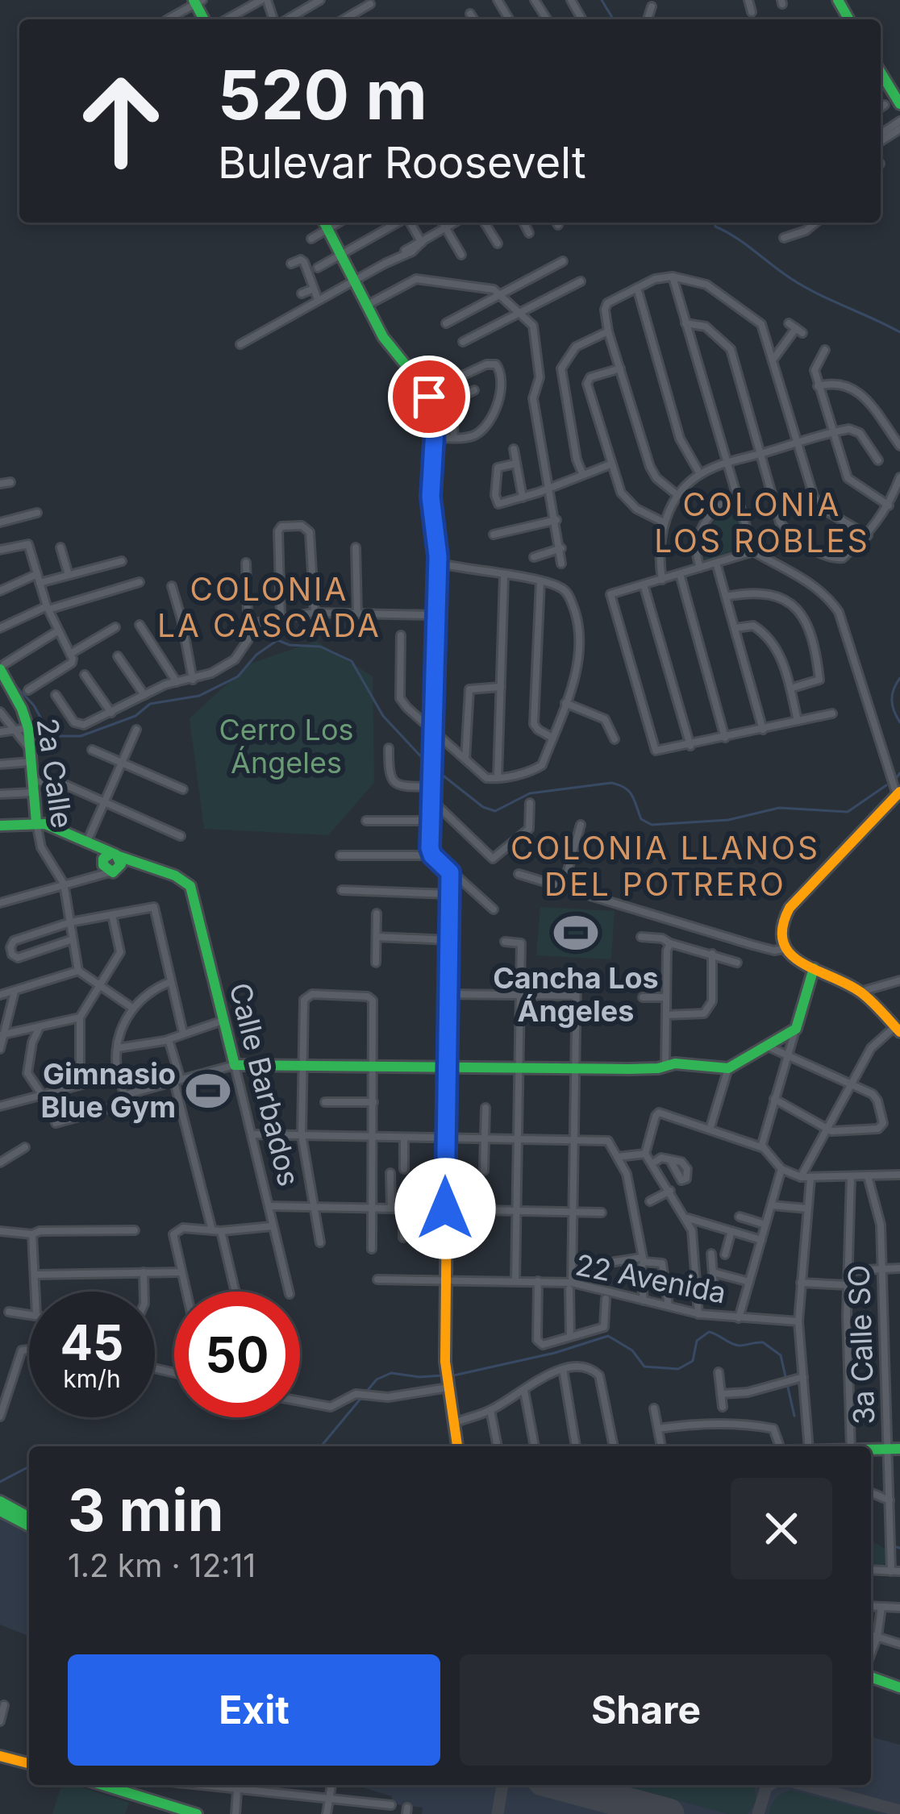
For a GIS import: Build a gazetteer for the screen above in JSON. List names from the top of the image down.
{
  "streets": {
    "main road": ["2a Calle", "Calle Barbados"],
    "street": ["22 Avenida", "3a Calle SO"]
  },
  "districts": ["COLONIA LOS ROBLES", "COLONIA LA CASCADA", "COLONIA LLANOS DEL POTRERO"],
  "parks": ["Cerro Los Ángeles"],
  "places": {
    "sports": ["Cancha Los Ángeles", "Gimnasio Blue Gym"]
  },
  "page": {
    "turn": ["520 m", "Bulevar Roosevelt"],
    "speed": "45 km/h",
    "limit": "50",
    "heading": ["3 min", "1.2 km · 12:11"],
    "buttons": ["Exit", "Share"]
  }
}
